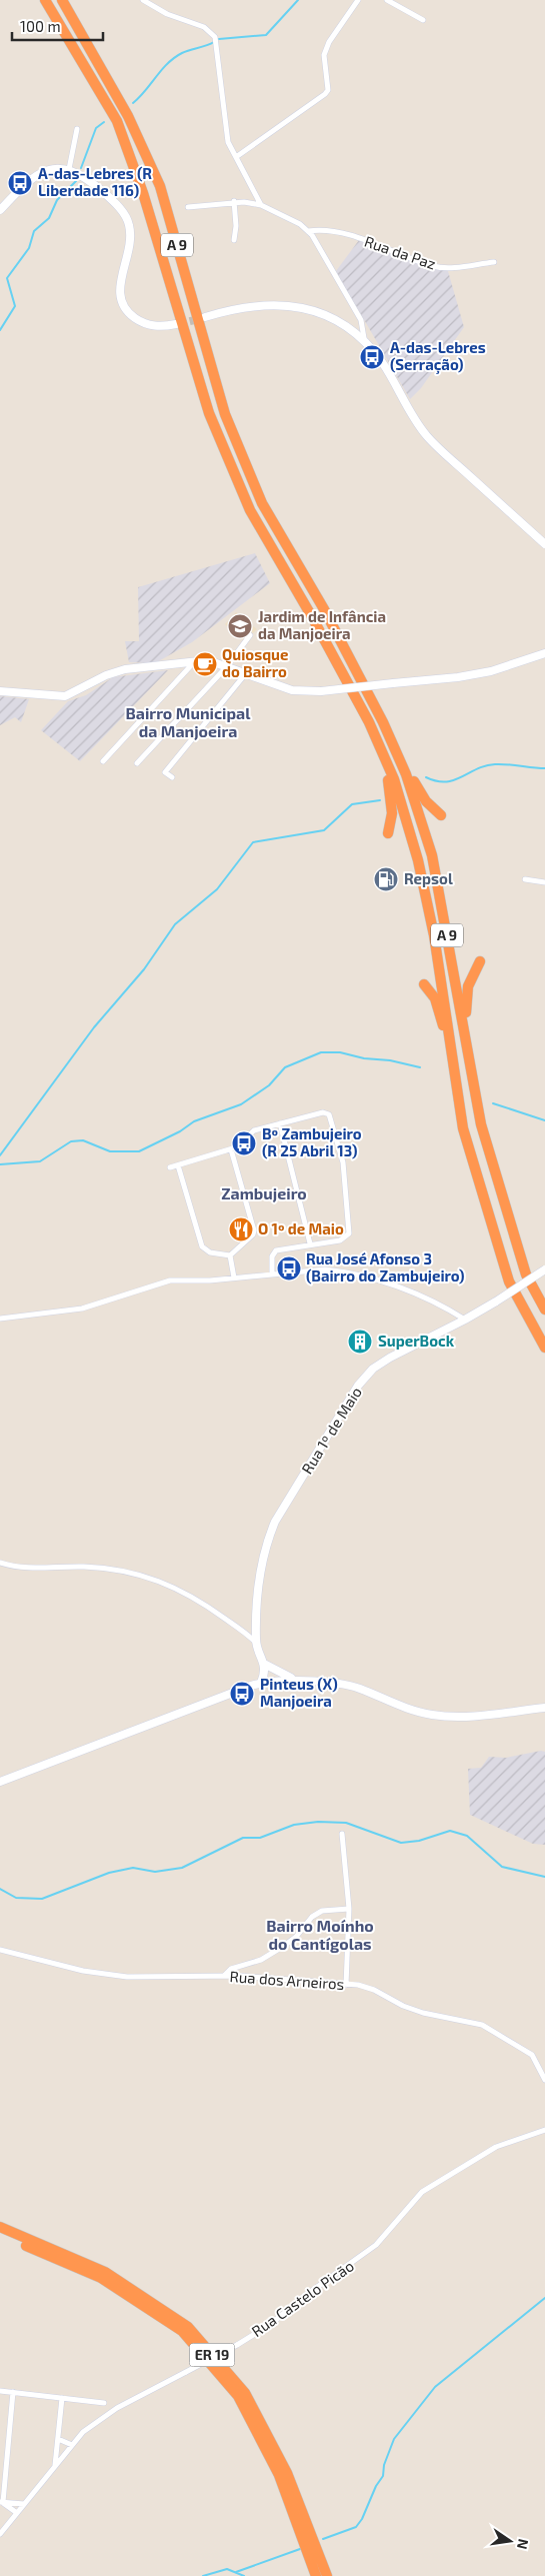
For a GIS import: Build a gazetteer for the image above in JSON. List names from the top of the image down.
{
  "streets": {
    "highway": ["A 9", "ER 19"],
    "street": [
      "Rua da Paz",
      "Rua 1º de Maio",
      "Rua dos Arneiros",
      "Rua Castelo Picão"
    ]
  },
  "districts": ["Bairro Municipal da Manjoeira", "Zambujeiro", "Bairro Moínho do Cantígolas"],
  "places": {
    "bus stop": [
      "A-das-Lebres (R Liberdade 116)",
      "A-das-Lebres (Serração)",
      "Bº Zambujeiro (R 25 Abril 13)",
      "Rua José Afonso 3 (Bairro do Zambujeiro)",
      "Pinteus (X) Manjoeira"
    ],
    "school or university": ["Jardim de Infância da Manjoeira"],
    "cafe": ["Quiosque do Bairro"],
    "fuel station": ["Repsol"],
    "restaurant": ["O 1º de Maio"],
    "building": ["SuperBock"]
  },
  "scale_bar": "100 m",
  "north": "right"
}
